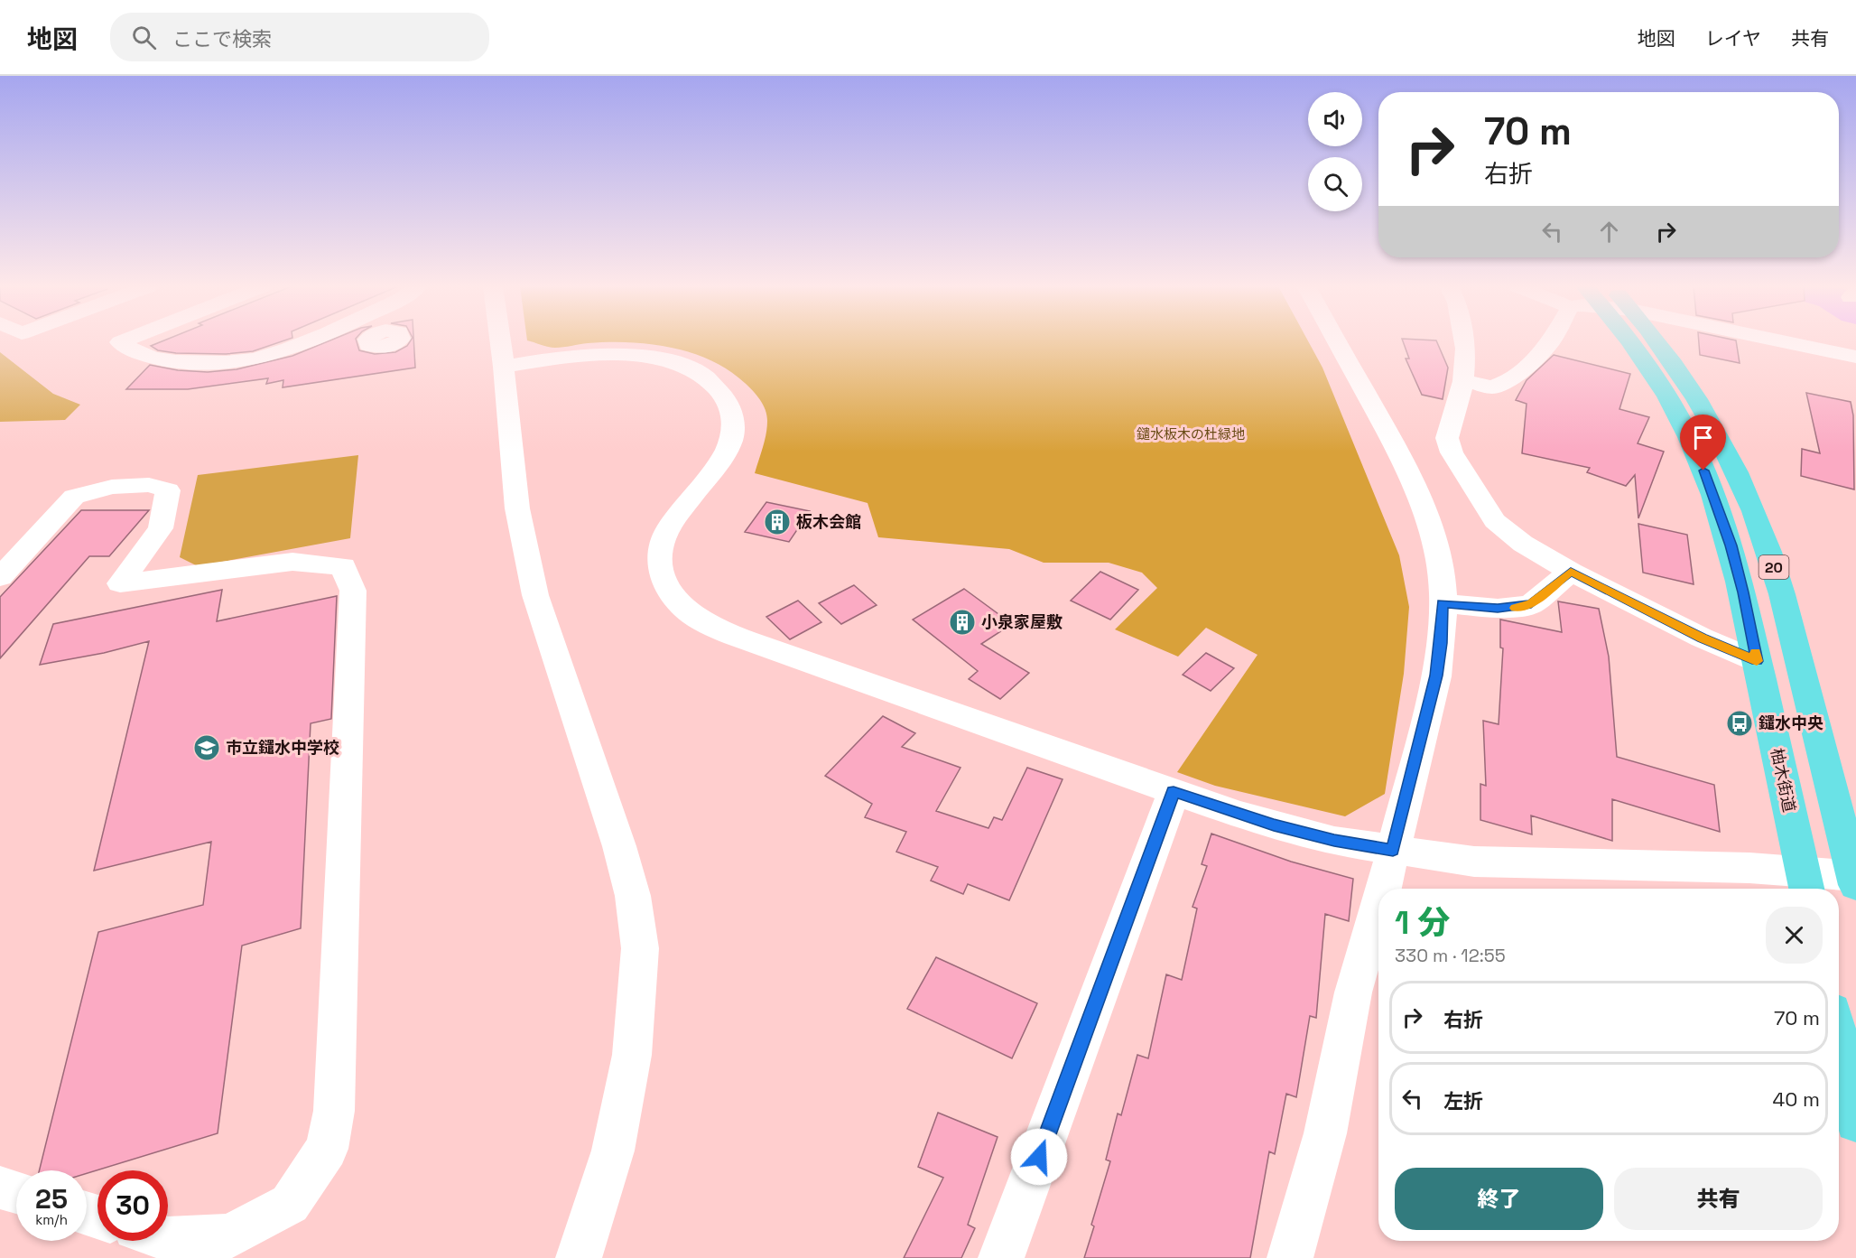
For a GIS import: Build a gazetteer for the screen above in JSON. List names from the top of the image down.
{
  "streets": {
    "main road": ["20", "柚木街道"]
  },
  "parks": ["鑓水板木の杜緑地"],
  "places": {
    "building": ["板木会館", "小泉家屋敷"],
    "bus stop": ["鑓水中央"],
    "school or university": ["市立鑓水中学校"]
  },
  "page": {
    "header": "地図",
    "search": "ここで検索",
    "nav": ["地図", "レイヤ", "共有"],
    "turn": ["70 m", "右折"],
    "heading": ["1 分", "330 m · 12:55"],
    "list": [
      {
        "name": "右折",
        "value": "70 m"
      },
      {
        "name": "左折",
        "value": "40 m"
      }
    ],
    "buttons": ["終了", "共有"],
    "speed": "25 km/h",
    "limit": "30"
  }
}
